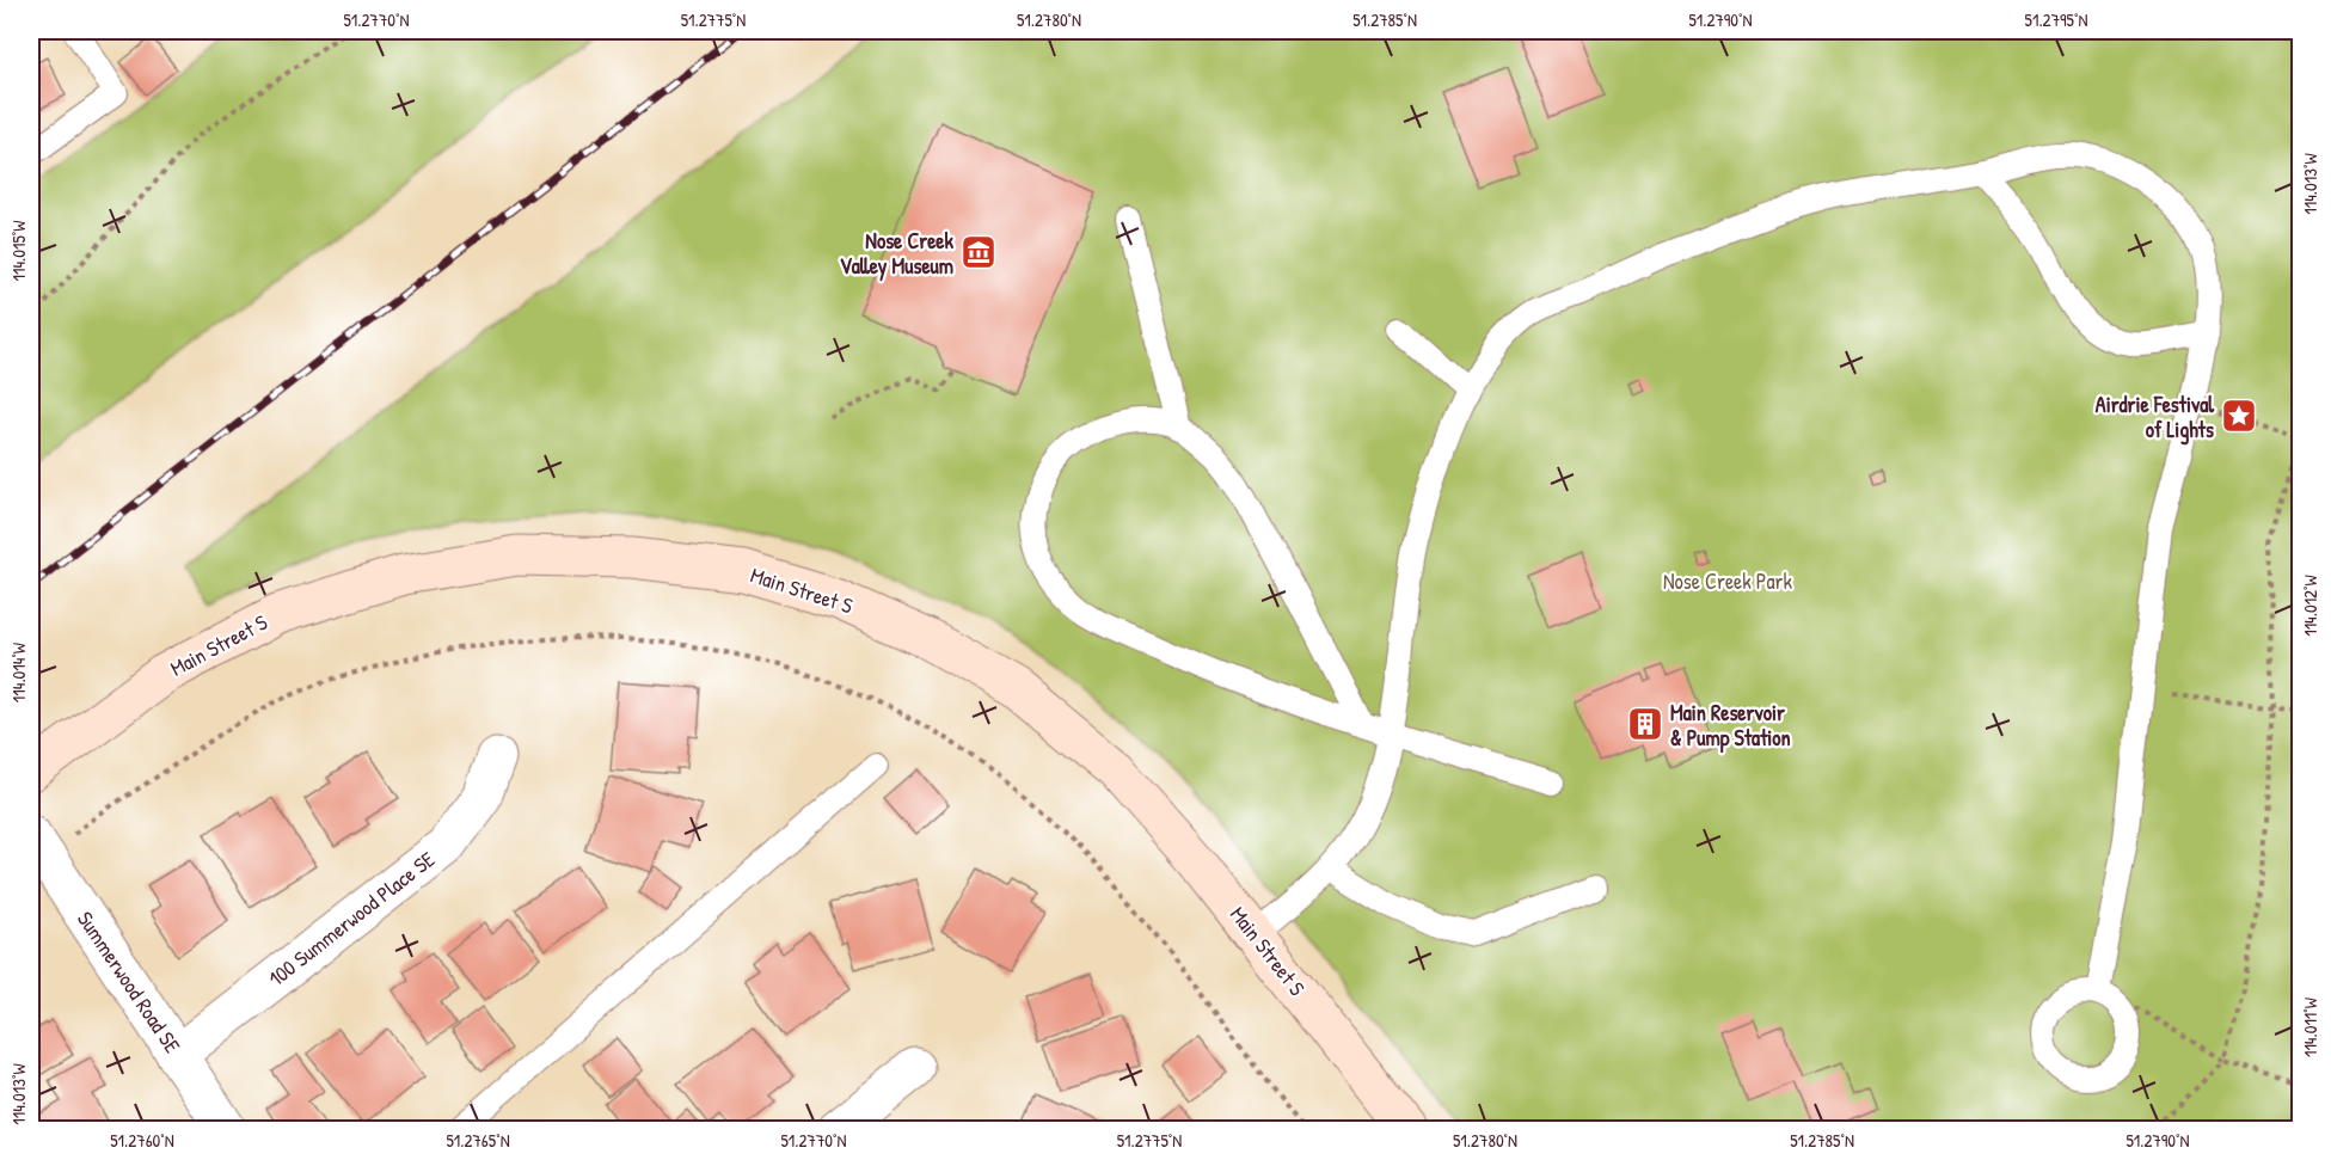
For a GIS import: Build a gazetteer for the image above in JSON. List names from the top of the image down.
{
  "streets": {
    "main road": ["Main Street S"],
    "street": ["100 Summerwood Place SE", "Summerwood Road SE"]
  },
  "crossings": [
    ["100 Summerwood Place SE", "Summerwood Road SE"]
  ],
  "parks": ["Nose Creek Park"],
  "places": {
    "museum": ["Nose Creek Valley Museum"],
    "place": ["Airdrie Festival of Lights"],
    "building": ["Main Reservoir & Pump Station"]
  },
  "coordinates": [
    "51.2770°N",
    "51.2775°N",
    "51.2780°N",
    "51.2785°N",
    "51.2790°N",
    "51.2795°N",
    "114.013°W",
    "114.015°W",
    "114.012°W",
    "114.014°W",
    "114.011°W",
    "51.2760°N",
    "51.2765°N"
  ]
}
